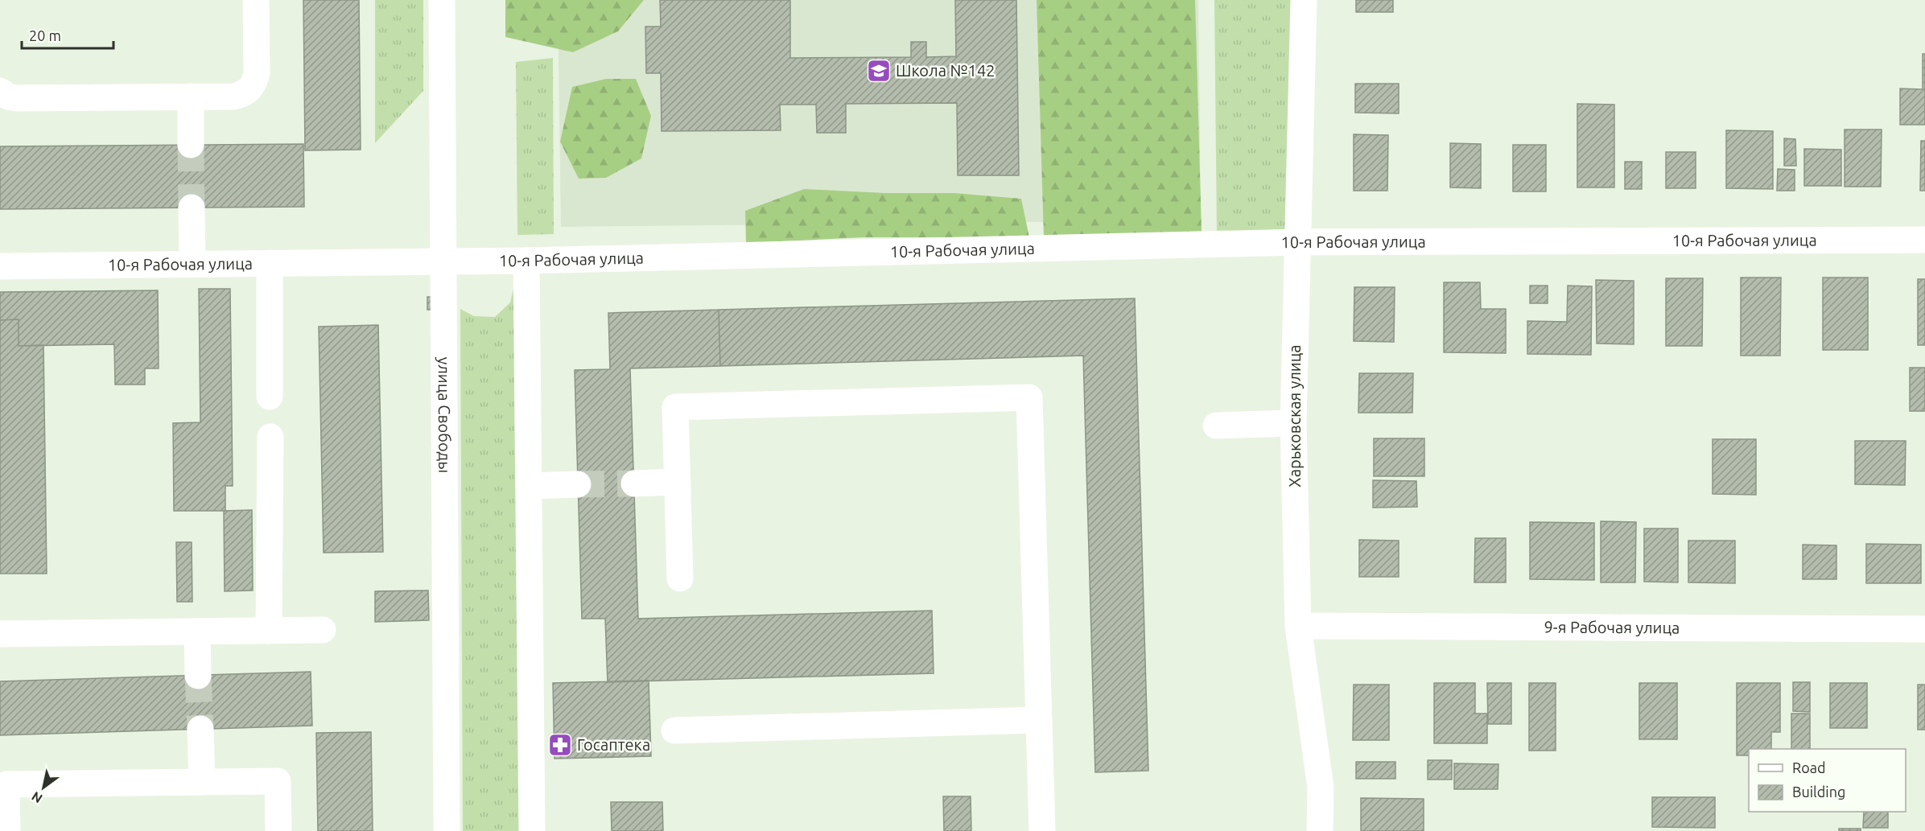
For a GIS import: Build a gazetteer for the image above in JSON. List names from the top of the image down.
{
  "streets": {
    "street": [
      "10-я Рабочая улица",
      "улица Свободы",
      "Харьковская улица",
      "9-я Рабочая улица"
    ]
  },
  "crossings": [
    ["10-я Рабочая улица", "улица Свободы"],
    ["10-я Рабочая улица", "Харьковская улица"],
    ["Харьковская улица", "9-я Рабочая улица"]
  ],
  "places": {
    "school or university": ["Школа №142"],
    "pharmacy": ["Госаптека"]
  },
  "legend": ["Road", "Building"],
  "scale_bar": "20 m",
  "north": "bottom left"
}
